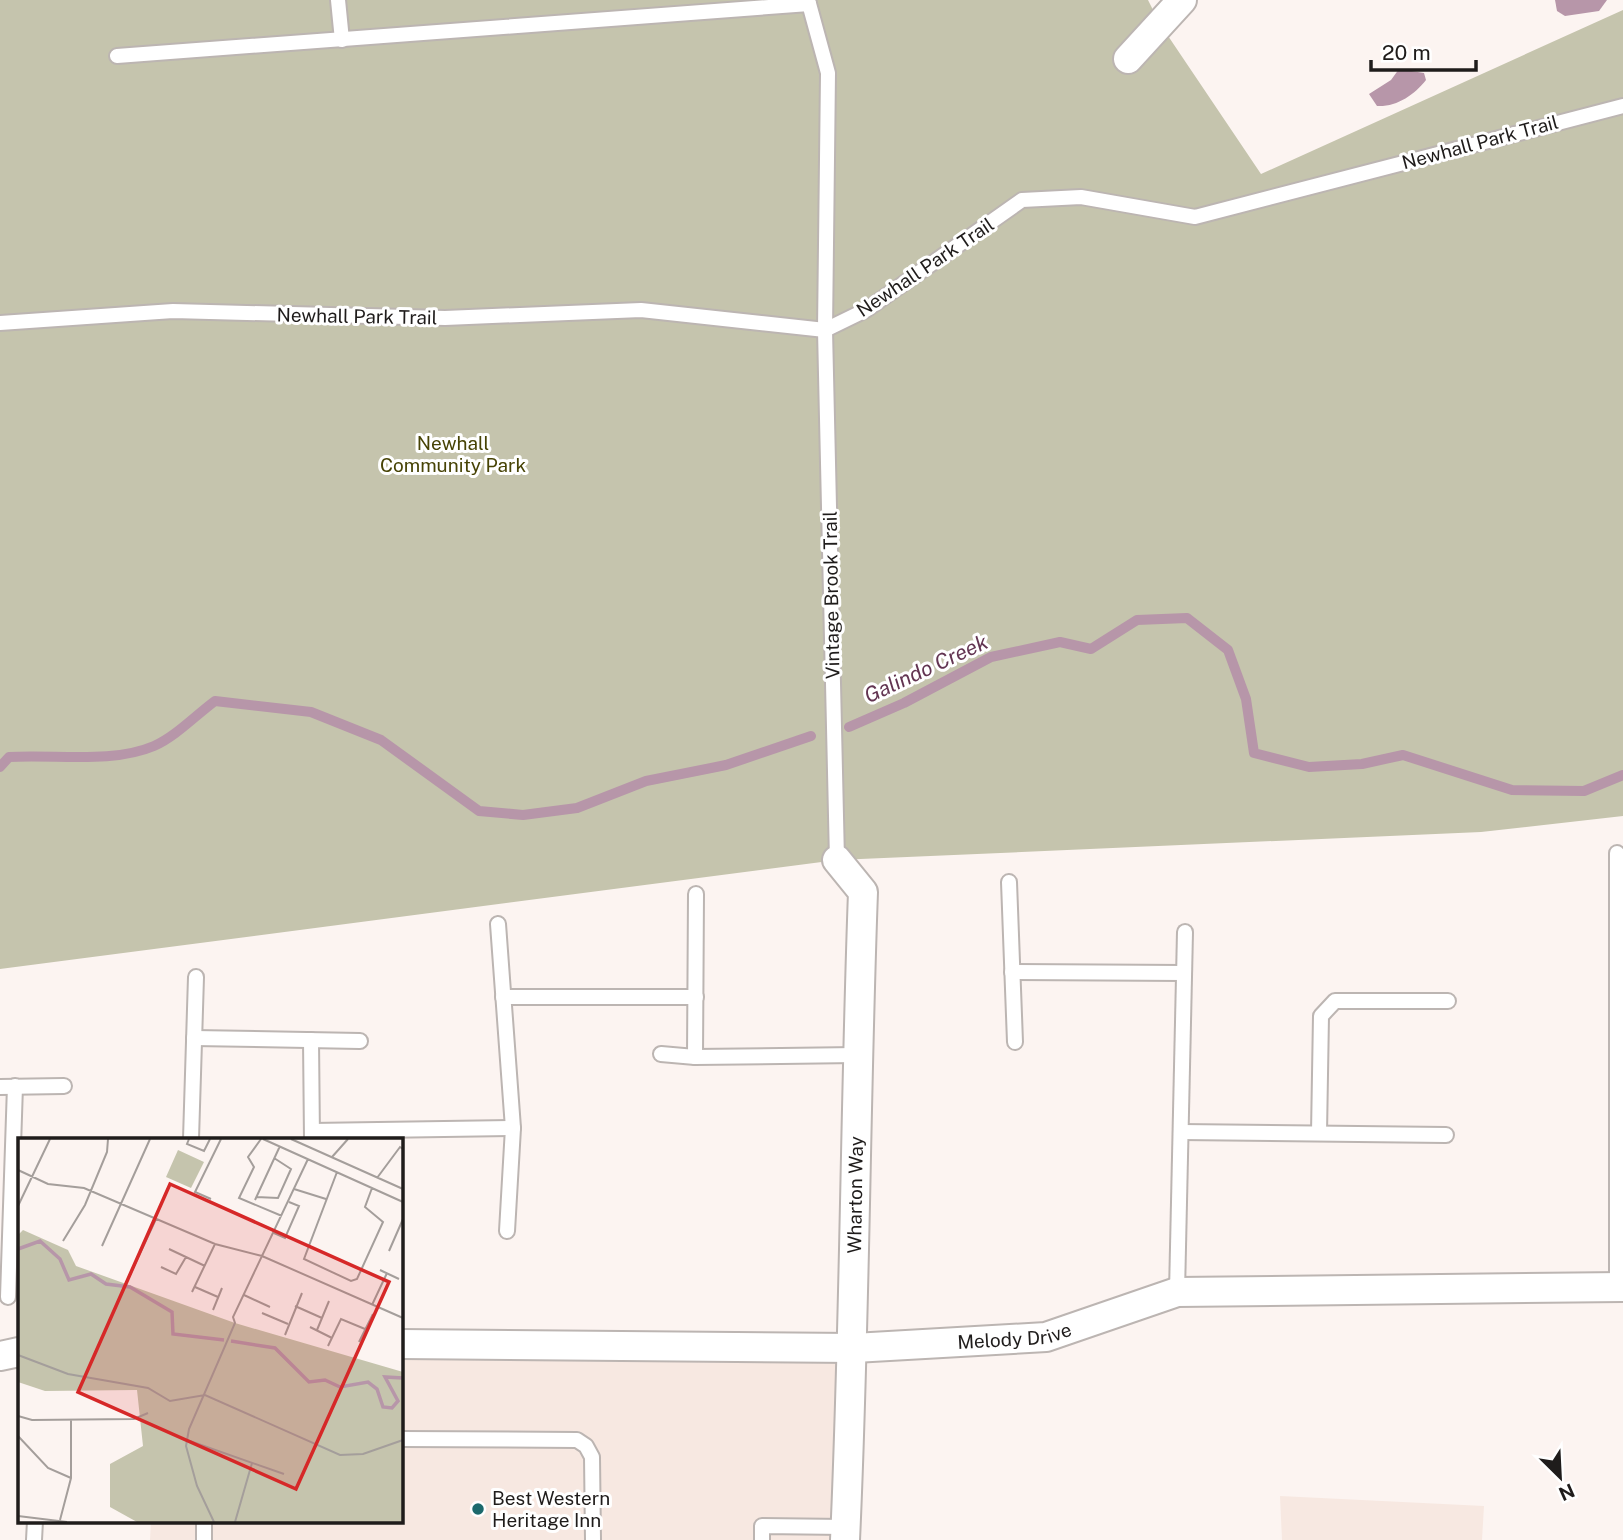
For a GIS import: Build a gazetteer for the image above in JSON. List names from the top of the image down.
{
  "streets": {
    "street": ["Wharton Way", "Melody Drive"],
    "lane": ["Newhall Park Trail", "Vintage Brook Trail"]
  },
  "crossings": [
    ["Newhall Park Trail", "Vintage Brook Trail"],
    ["Vintage Brook Trail", "Wharton Way"],
    ["Wharton Way", "Melody Drive"]
  ],
  "water": ["Galindo Creek"],
  "parks": ["Newhall Community Park"],
  "places": ["Best Western Heritage Inn"],
  "scale_bar": "20 m",
  "north": "bottom right"
}
